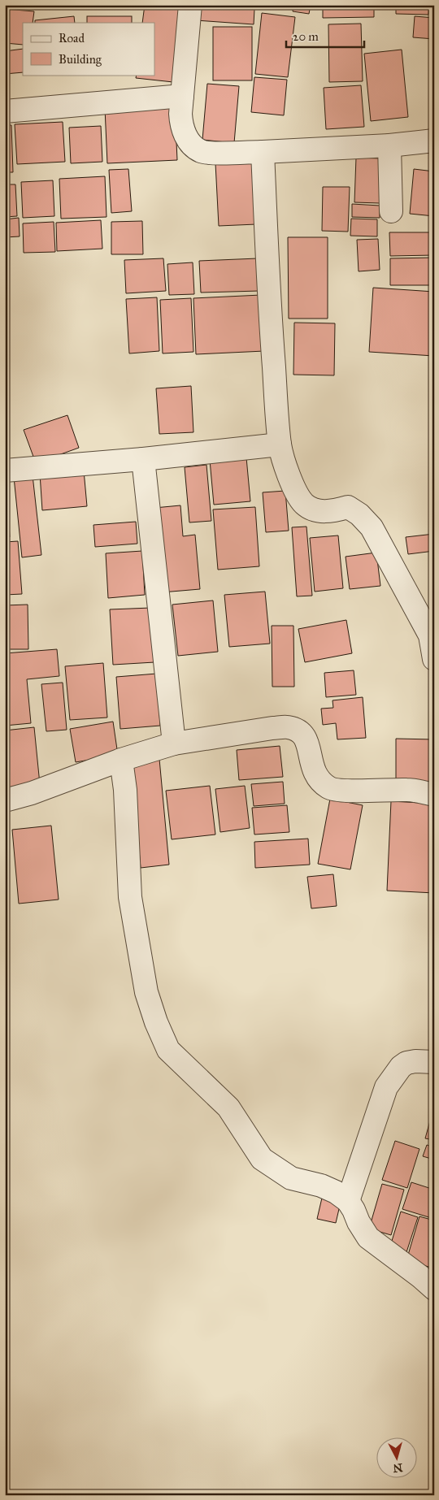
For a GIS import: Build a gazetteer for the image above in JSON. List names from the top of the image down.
{
  "legend": ["Road", "Building"],
  "scale_bar": "20 m",
  "north": "bottom"
}
